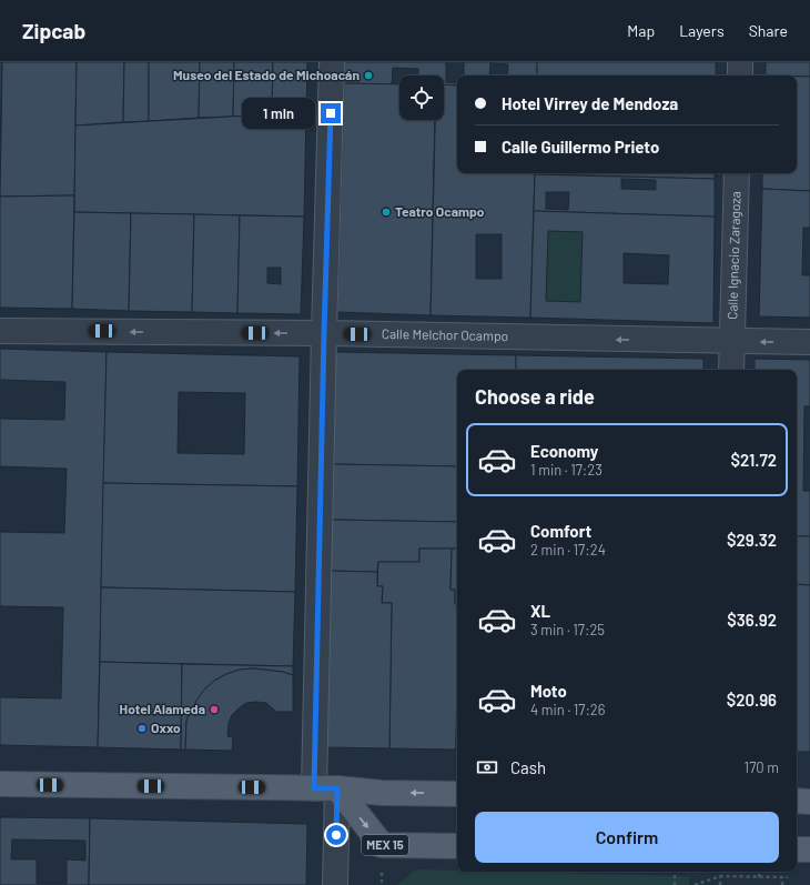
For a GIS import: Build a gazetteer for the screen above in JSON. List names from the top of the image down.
{
  "streets": {
    "main road": ["MEX 15"],
    "street": ["Calle Ignacio Zaragoza", "Calle Melchor Ocampo"]
  },
  "crossings": [
    ["Calle Ignacio Zaragoza", "Calle Melchor Ocampo"]
  ],
  "one_way": ["Calle Melchor Ocampo"],
  "places": [
    "Museo del Estado de Michoacán",
    "Teatro Ocampo",
    "Hotel Alameda",
    "Oxxo"
  ],
  "page": {
    "header": "Zipcab",
    "nav": ["Map", "Layers", "Share"],
    "banner": ["Hotel Virrey de Mendoza", "Calle Guillermo Prieto"],
    "bubble": "1 min",
    "heading": "Choose a ride",
    "list": [
      {
        "name": "Economy",
        "note": "1 min · 17:23",
        "value": "$21.72"
      },
      {
        "name": "Comfort",
        "note": "2 min · 17:24",
        "value": "$29.32"
      },
      {
        "name": "XL",
        "note": "3 min · 17:25",
        "value": "$36.92"
      },
      {
        "name": "Moto",
        "note": "4 min · 17:26",
        "value": "$20.96"
      }
    ],
    "pay": ["Cash", "170 m"],
    "buttons": "Confirm"
  }
}
